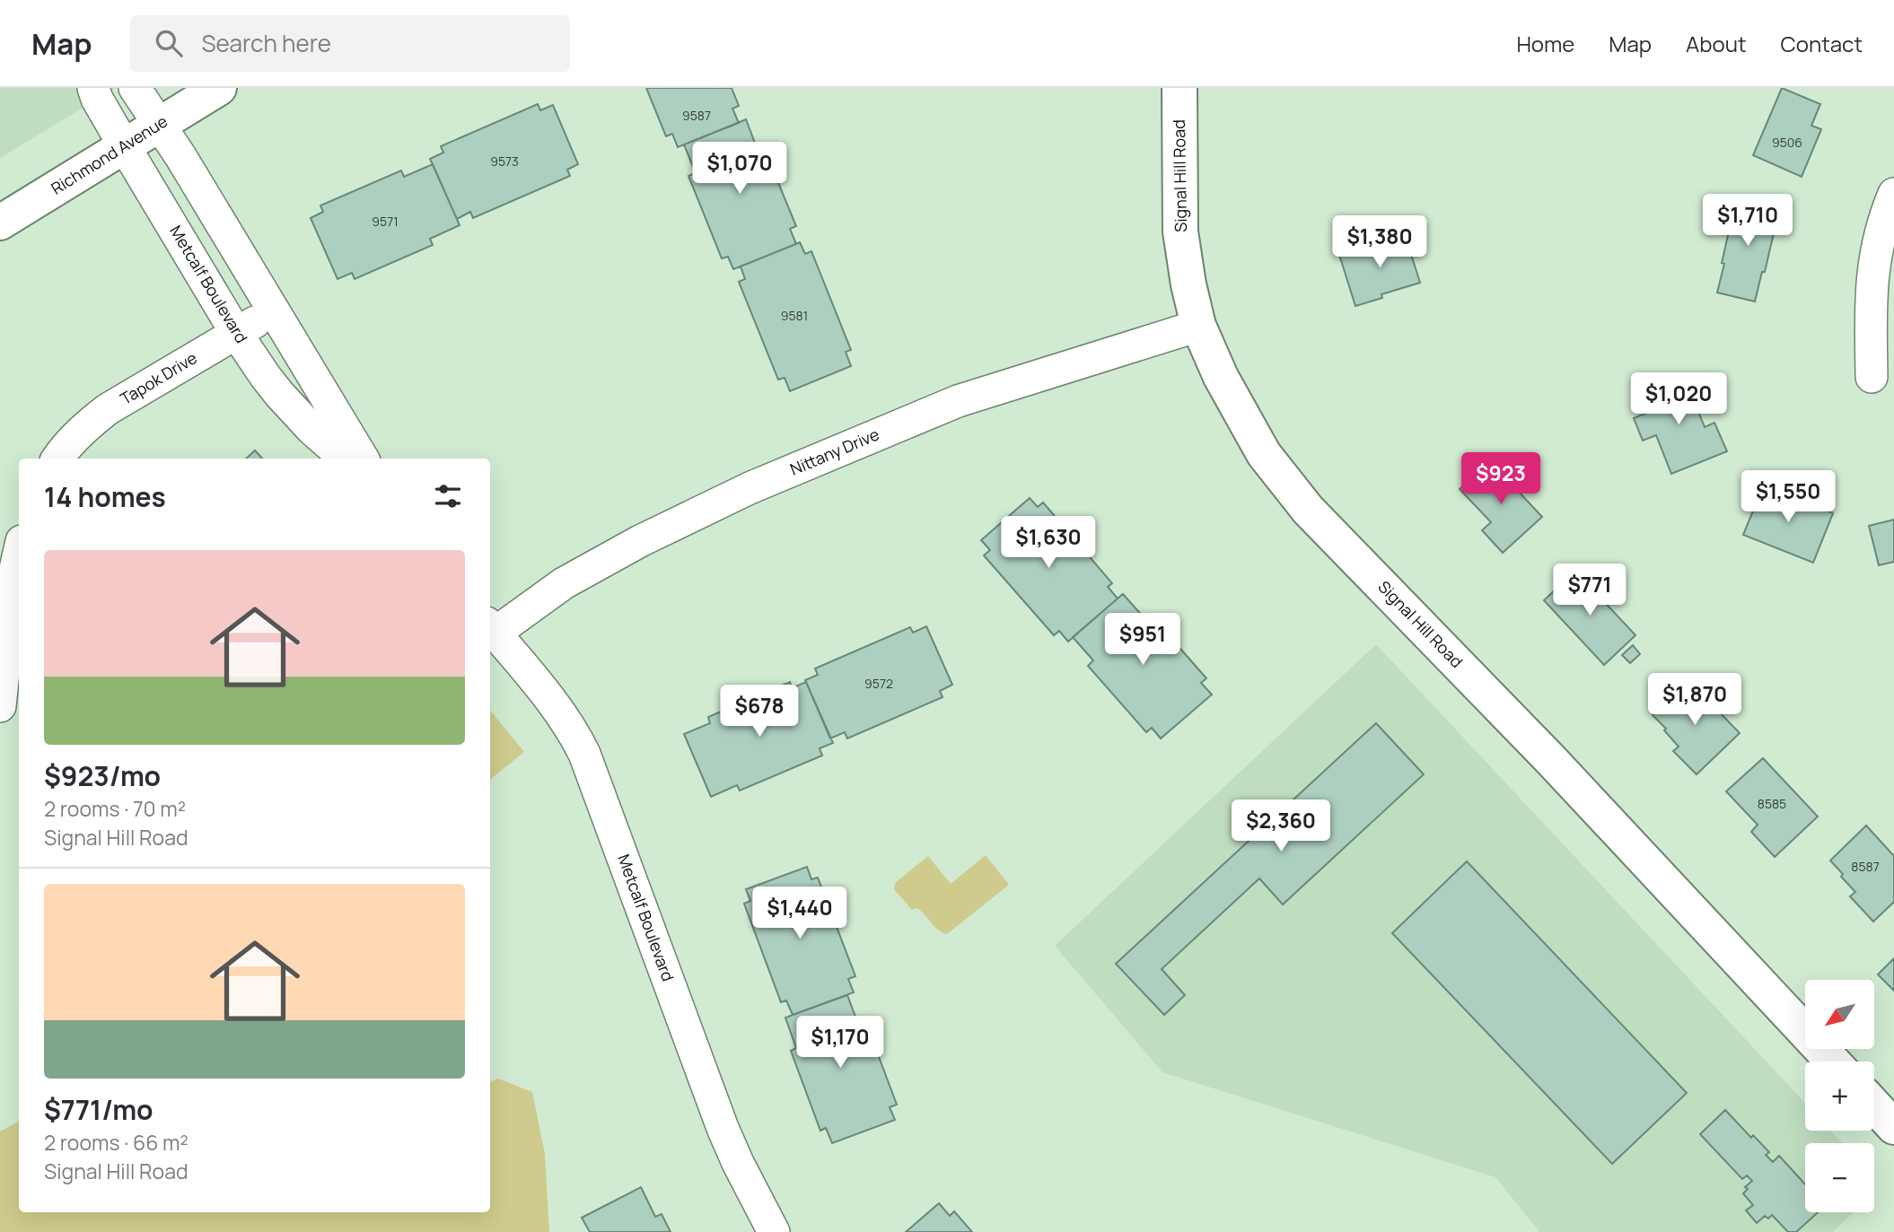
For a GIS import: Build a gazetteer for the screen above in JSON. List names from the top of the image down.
{
  "streets": {
    "main road": ["Richmond Avenue", "Signal Hill Road"],
    "street": ["Metcalf Boulevard", "Tapok Drive", "Nittany Drive"]
  },
  "crossings": [
    ["Richmond Avenue", "Metcalf Boulevard"],
    ["Signal Hill Road", "Nittany Drive"],
    ["Metcalf Boulevard", "Tapok Drive"],
    ["Metcalf Boulevard", "Nittany Drive"]
  ],
  "house_numbers": [
    "9587",
    "9506",
    "9573",
    "9571",
    "9581",
    "9572",
    "8585",
    "8587"
  ],
  "north": "bottom left",
  "page": {
    "header": "Map",
    "search": "Search here",
    "nav": [
      "Home",
      "Map",
      "About",
      "Contact"
    ],
    "price": [
      "$1,070",
      "$1,710",
      "$1,380",
      "$1,020",
      "$923",
      "$1,550",
      "$1,630",
      "$771",
      "$951",
      "$1,870",
      "$678",
      "$2,360",
      "$1,440",
      "$1,170"
    ],
    "heading": "14 homes",
    "list": [
      {
        "name": "$923/mo",
        "note": "2 rooms · 70 m² · Signal Hill Road"
      },
      {
        "name": "$771/mo",
        "note": "2 rooms · 66 m² · Signal Hill Road"
      }
    ],
    "map_buttons": ["+", "−"]
  }
}
